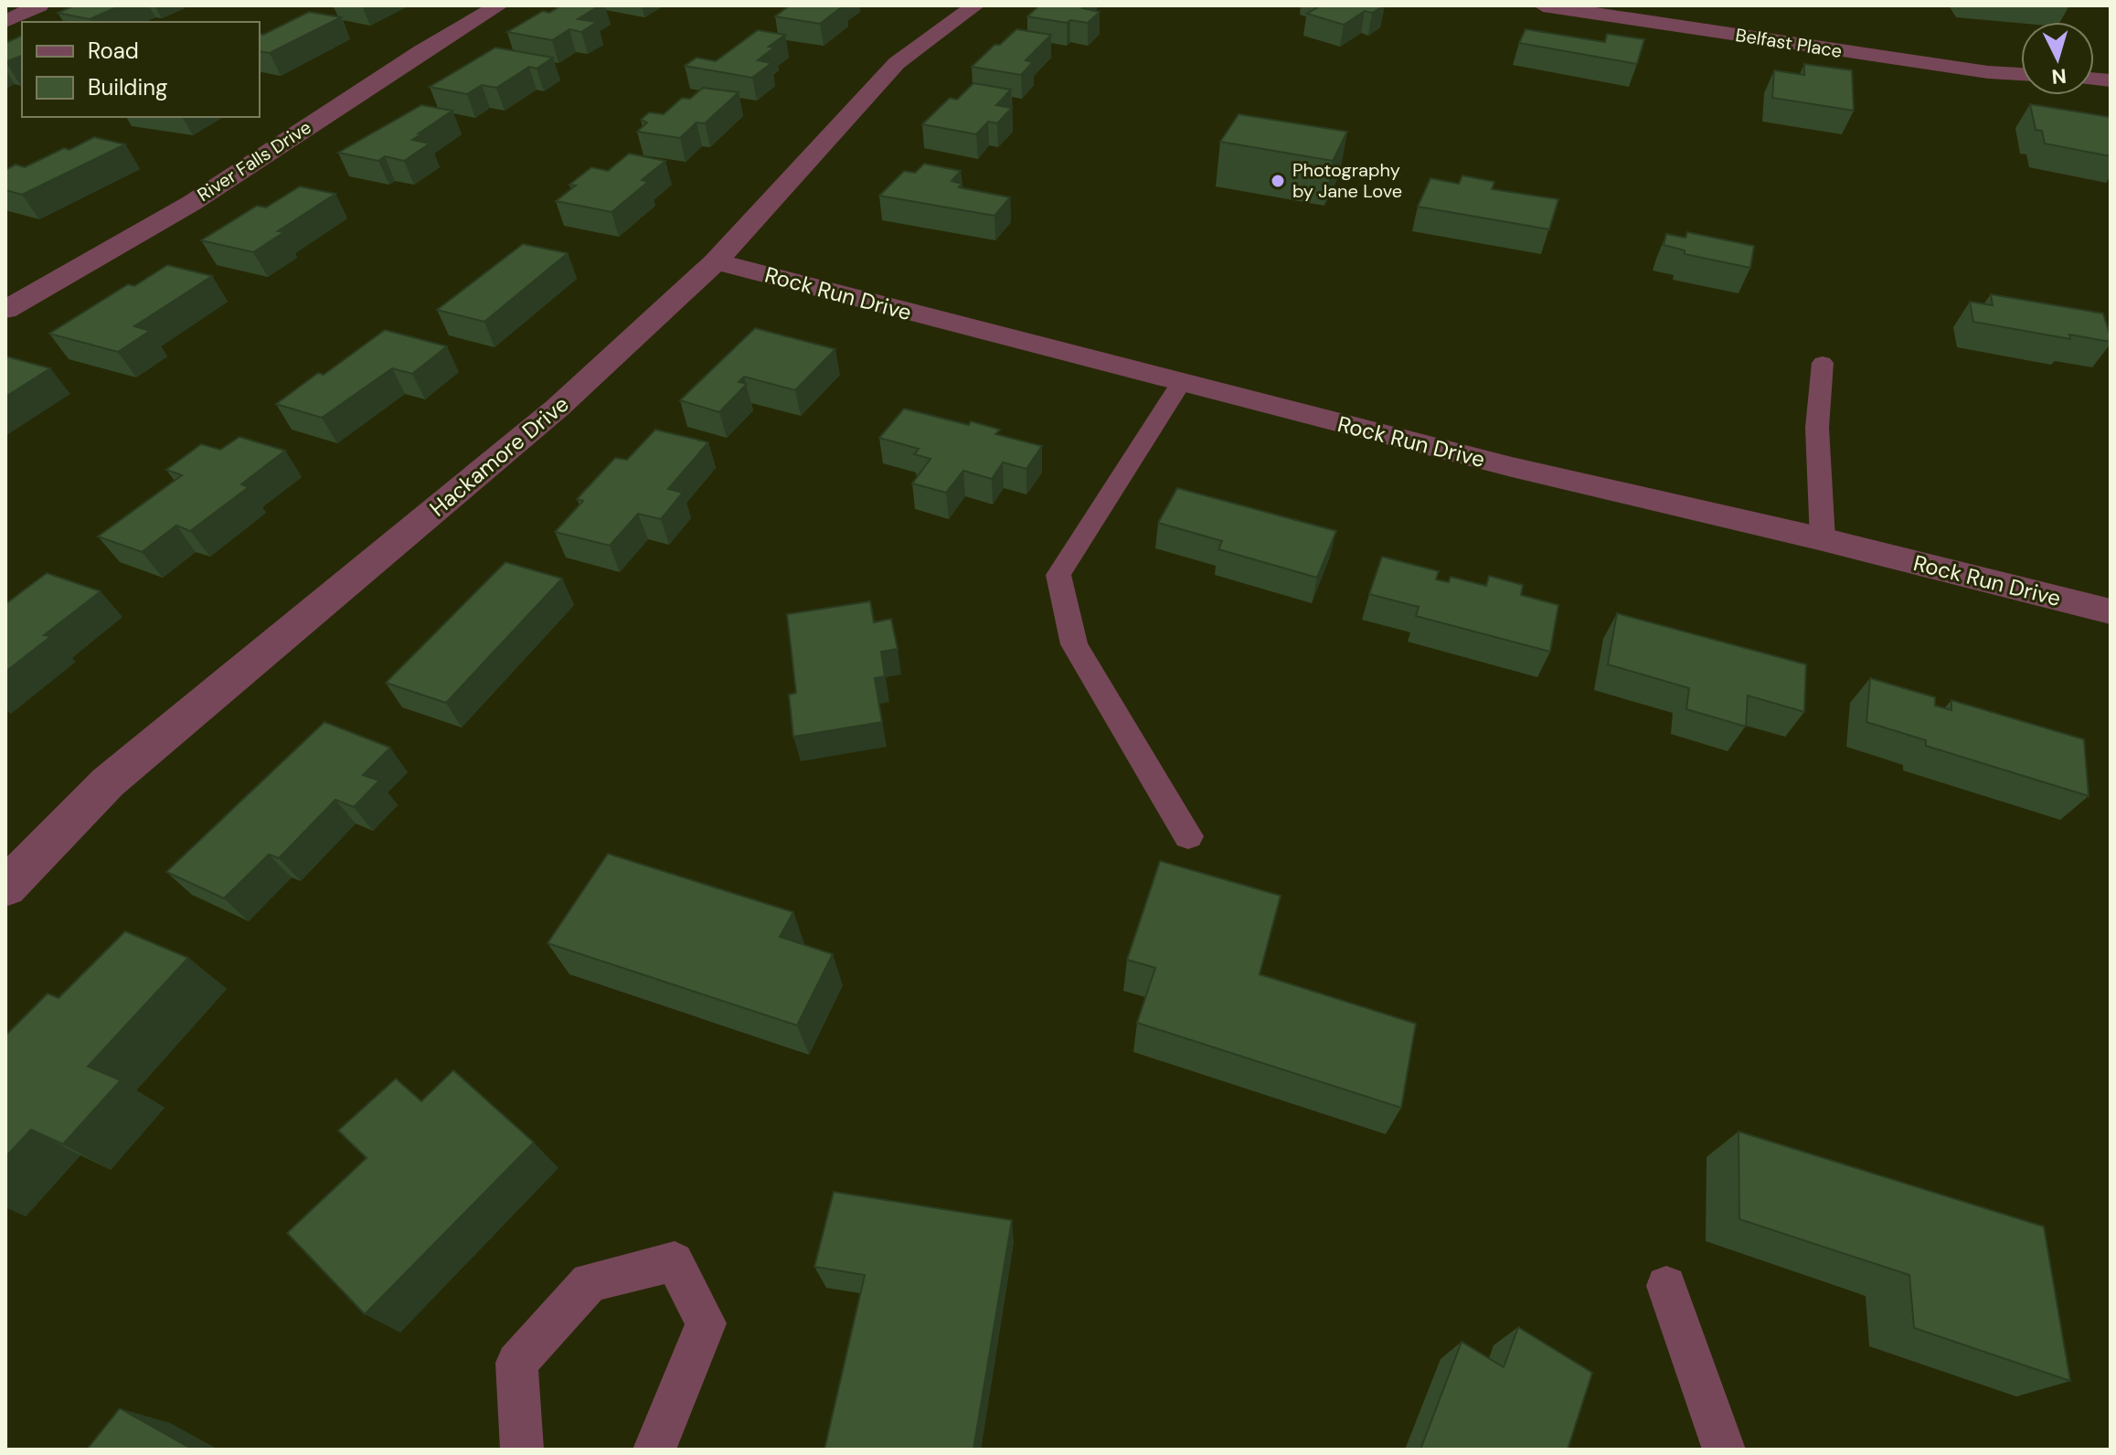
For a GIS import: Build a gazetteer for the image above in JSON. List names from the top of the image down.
{
  "streets": {
    "street": [
      "Belfast Place",
      "River Falls Drive",
      "Rock Run Drive",
      "Hackamore Drive"
    ]
  },
  "crossings": [
    ["Rock Run Drive", "Hackamore Drive"]
  ],
  "places": ["Photography by Jane Love"],
  "legend": ["Road", "Building"],
  "north": "bottom"
}
